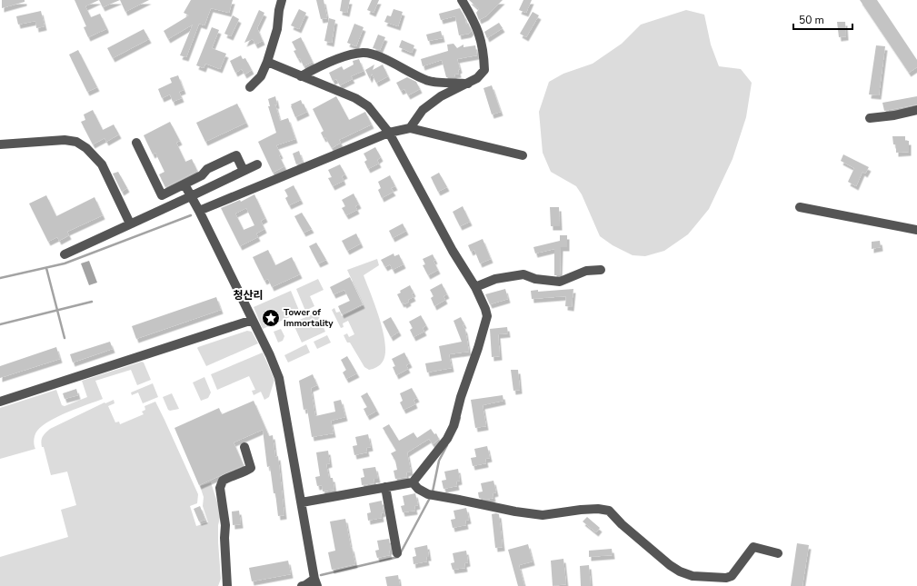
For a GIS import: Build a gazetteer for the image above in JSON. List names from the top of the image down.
{
  "districts": ["청산리"],
  "places": {
    "place": ["Tower of Immortality"]
  },
  "scale_bar": "50 m"
}
